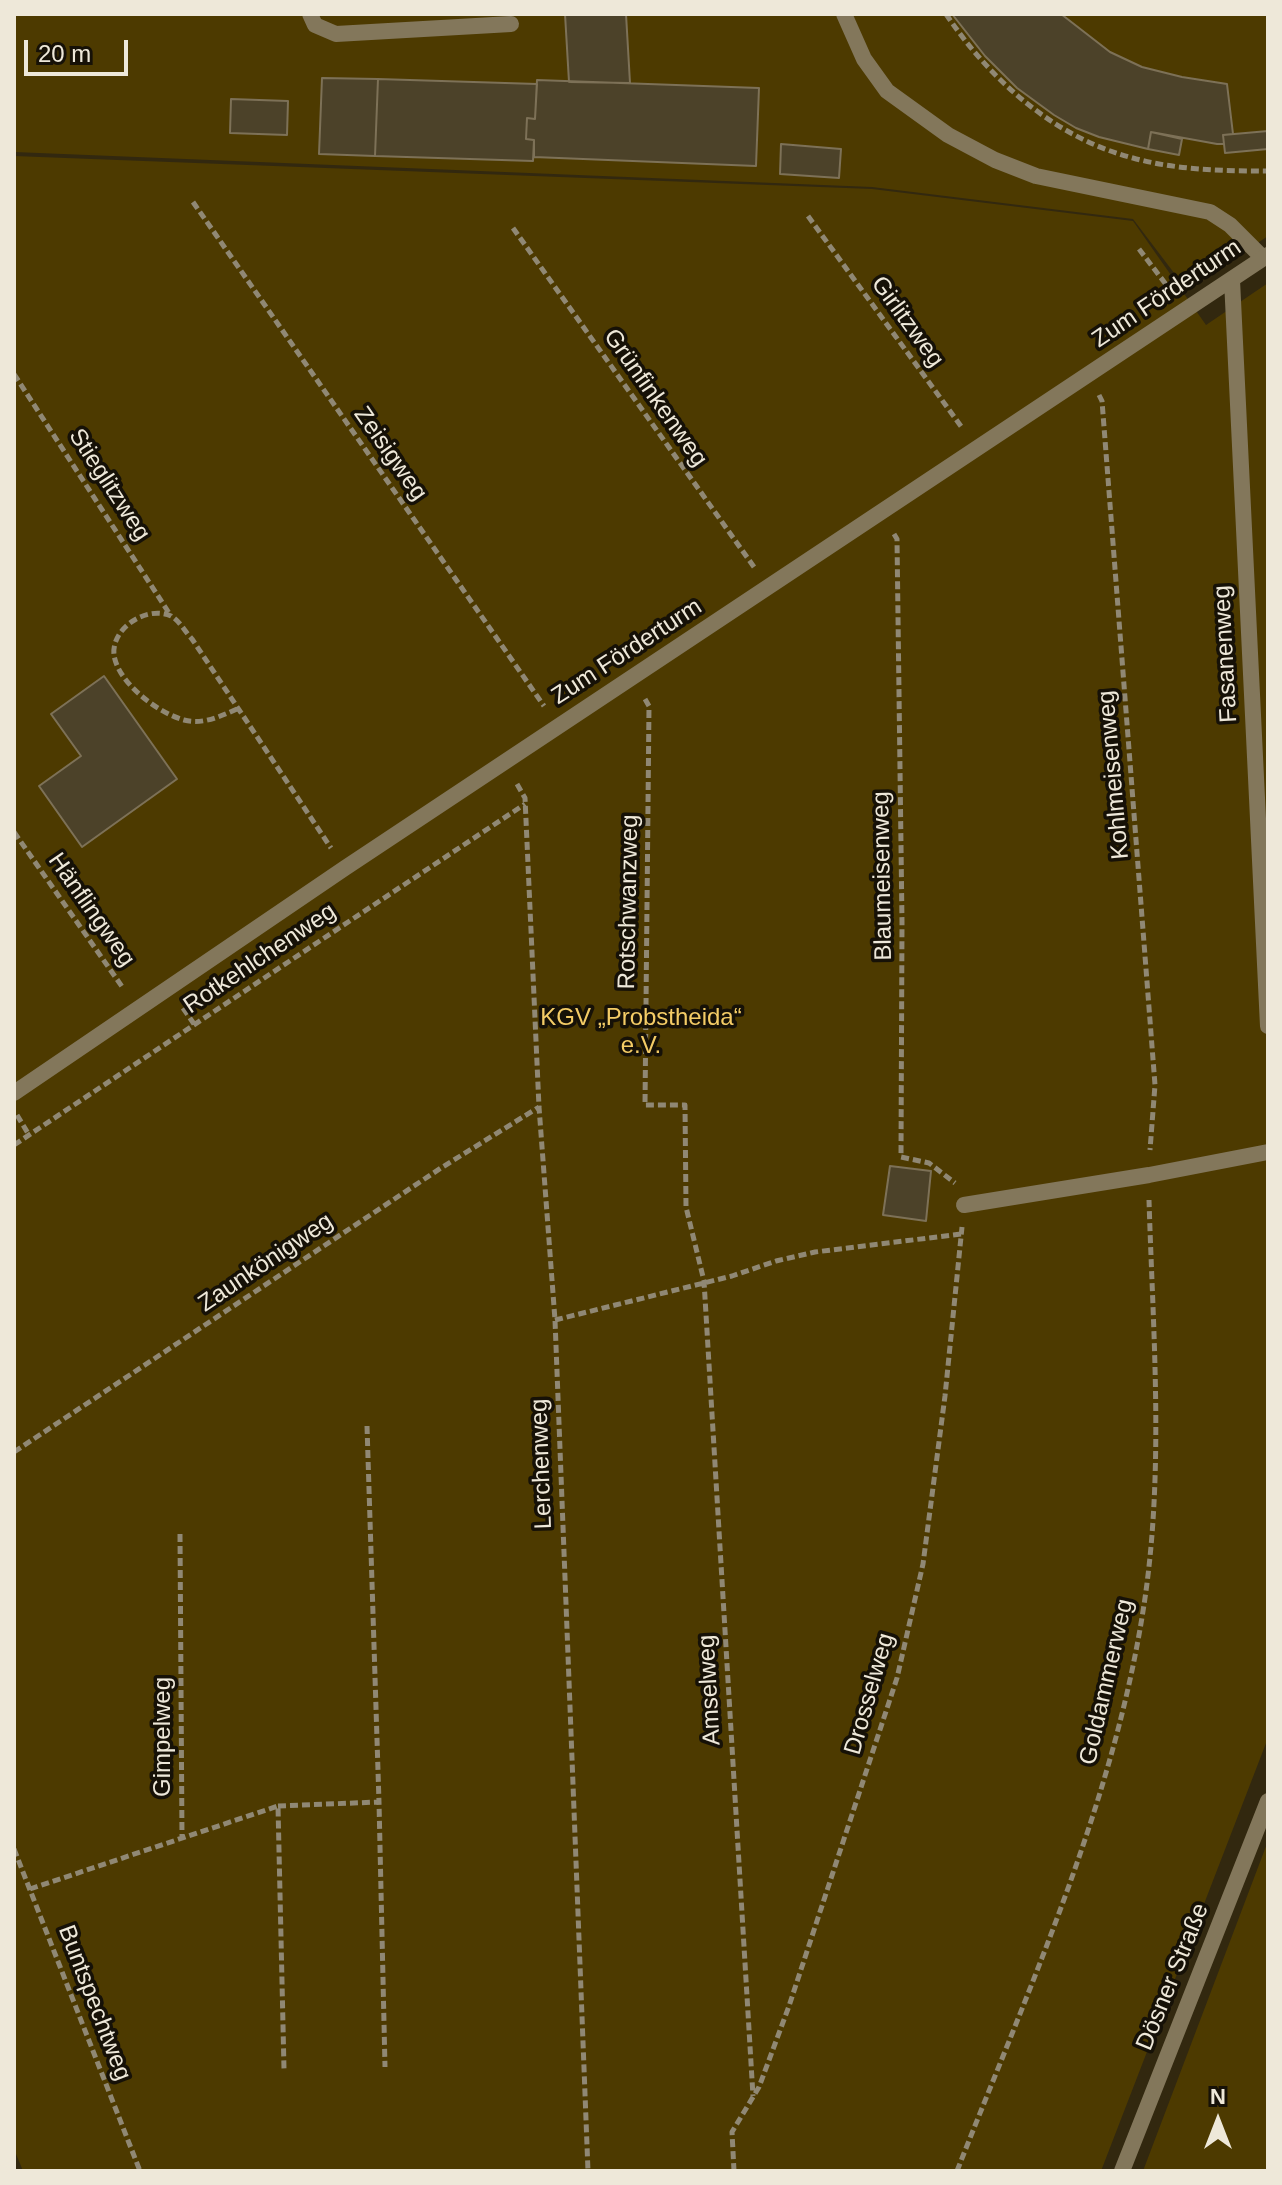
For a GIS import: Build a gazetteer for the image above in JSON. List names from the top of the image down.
{
  "streets": {
    "street": ["Zum Förderturm", "Fasanenweg", "Dösner Straße"],
    "path": [
      "Girlitzweg",
      "Grünfinkenweg",
      "Zeisigweg",
      "Stieglitzweg",
      "Kohlmeisenweg",
      "Blaumeisenweg",
      "Rotschwanzweg",
      "Hänflingweg",
      "Rotkehlchenweg",
      "Zaunkönigweg",
      "Lerchenweg",
      "Goldammerweg",
      "Amselweg",
      "Drosselweg",
      "Gimpelweg",
      "Buntspechtweg"
    ]
  },
  "crossings": [
    ["Zum Förderturm", "Girlitzweg"],
    ["Zum Förderturm", "Grünfinkenweg"],
    ["Zum Förderturm", "Zeisigweg"],
    ["Zum Förderturm", "Stieglitzweg"],
    ["Zum Förderturm", "Fasanenweg"],
    ["Zum Förderturm", "Kohlmeisenweg"],
    ["Zum Förderturm", "Blaumeisenweg"],
    ["Zum Förderturm", "Rotschwanzweg"],
    ["Zum Förderturm", "Hänflingweg"],
    ["Zum Förderturm", "Lerchenweg"],
    ["Kohlmeisenweg", "Goldammerweg"],
    ["Blaumeisenweg", "Drosselweg"],
    ["Rotschwanzweg", "Amselweg"],
    ["Rotkehlchenweg", "Lerchenweg"],
    ["Zaunkönigweg", "Lerchenweg"],
    ["Amselweg", "Drosselweg"]
  ],
  "parks": ["KGV „Probstheida“ e.V."],
  "scale_bar": "20 m",
  "north": "top"
}
